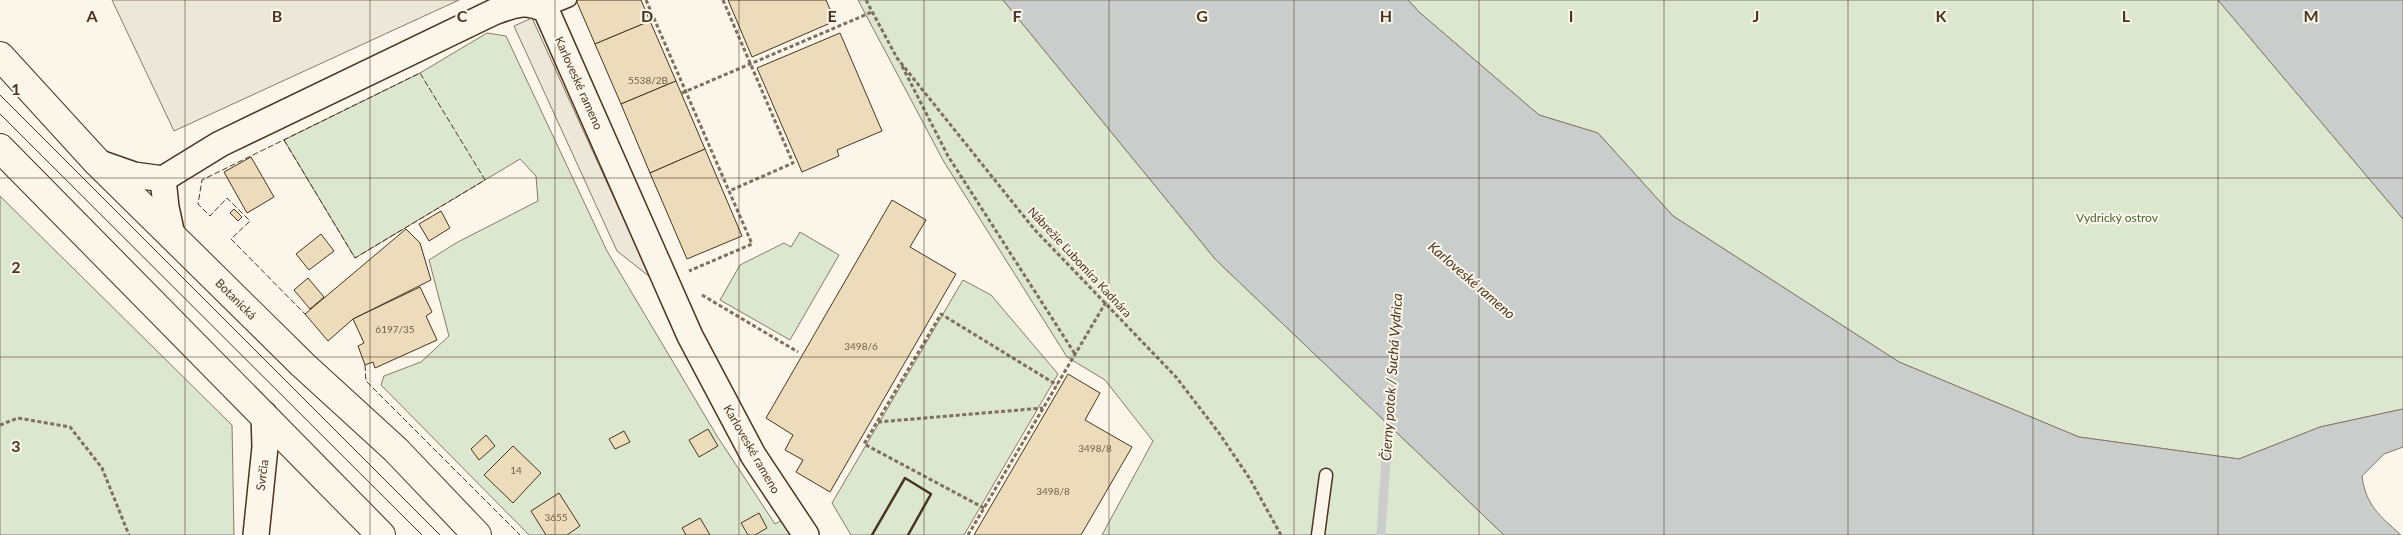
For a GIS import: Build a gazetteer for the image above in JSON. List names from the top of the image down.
{
  "streets": {
    "main road": ["Botanická"],
    "street": ["Karloveské rameno", "Svrčia"],
    "path": ["Nábrežie Ľubomíra Kadnára"]
  },
  "water": ["Karloveské rameno", "Čierny potok / Suchá Vydrica"],
  "parks": ["Vydrický ostrov"],
  "house_numbers": [
    "5538/2B",
    "6197/35",
    "3498/6",
    "3498/8",
    "14",
    "3498/8",
    "3655"
  ],
  "grid": {
    "columns": [
      "A",
      "B",
      "C",
      "D",
      "E",
      "F",
      "G",
      "H",
      "I",
      "J",
      "K",
      "L",
      "M"
    ],
    "rows": ["1", "2", "3"]
  }
}
